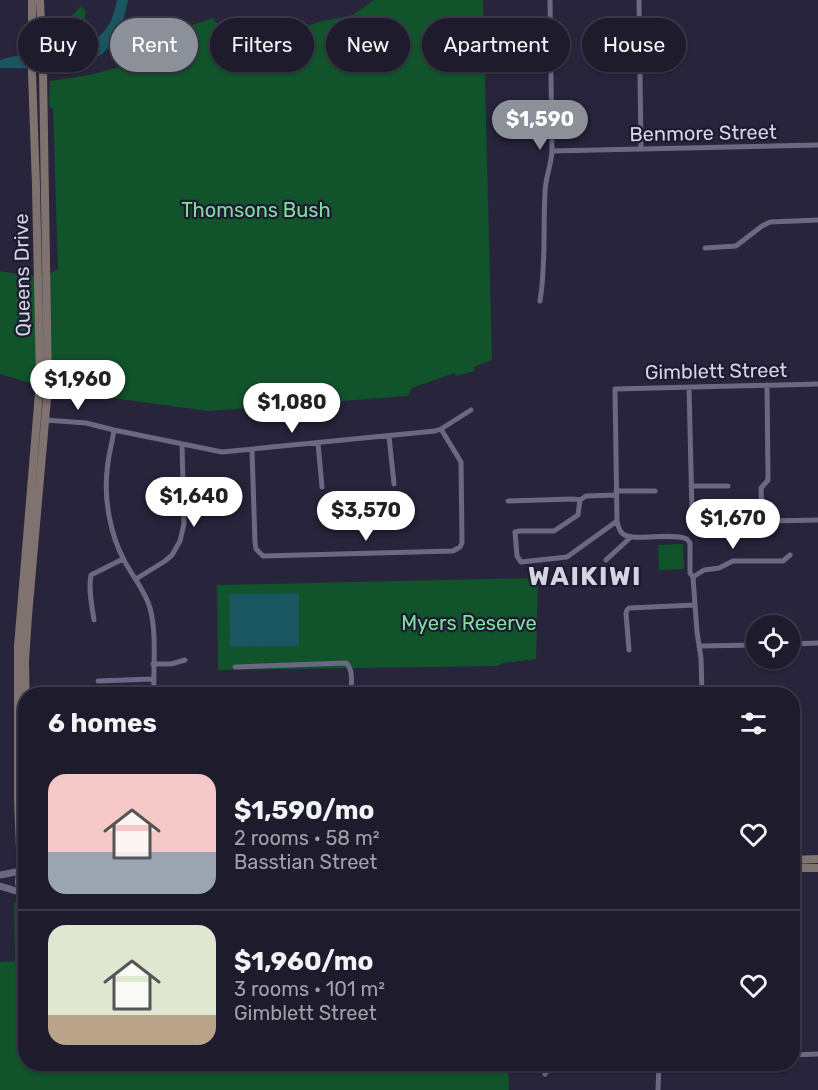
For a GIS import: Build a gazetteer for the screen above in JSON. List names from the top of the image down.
{
  "streets": {
    "main road": ["Queens Drive"],
    "street": ["Benmore Street", "Gimblett Street"]
  },
  "districts": ["WAIKIWI"],
  "parks": ["Thomsons Bush", "Myers Reserve"],
  "page": {
    "chip": [
      "Buy",
      "Rent",
      "Filters",
      "New",
      "Apartment",
      "House"
    ],
    "price": [
      "$1,590",
      "$1,960",
      "$1,080",
      "$1,640",
      "$3,570",
      "$1,670"
    ],
    "heading": "6 homes",
    "list": [
      {
        "name": "$1,590/mo",
        "note": "2 rooms · 58 m² · Basstian Street"
      },
      {
        "name": "$1,960/mo",
        "note": "3 rooms · 101 m² · Gimblett Street"
      }
    ]
  }
}
